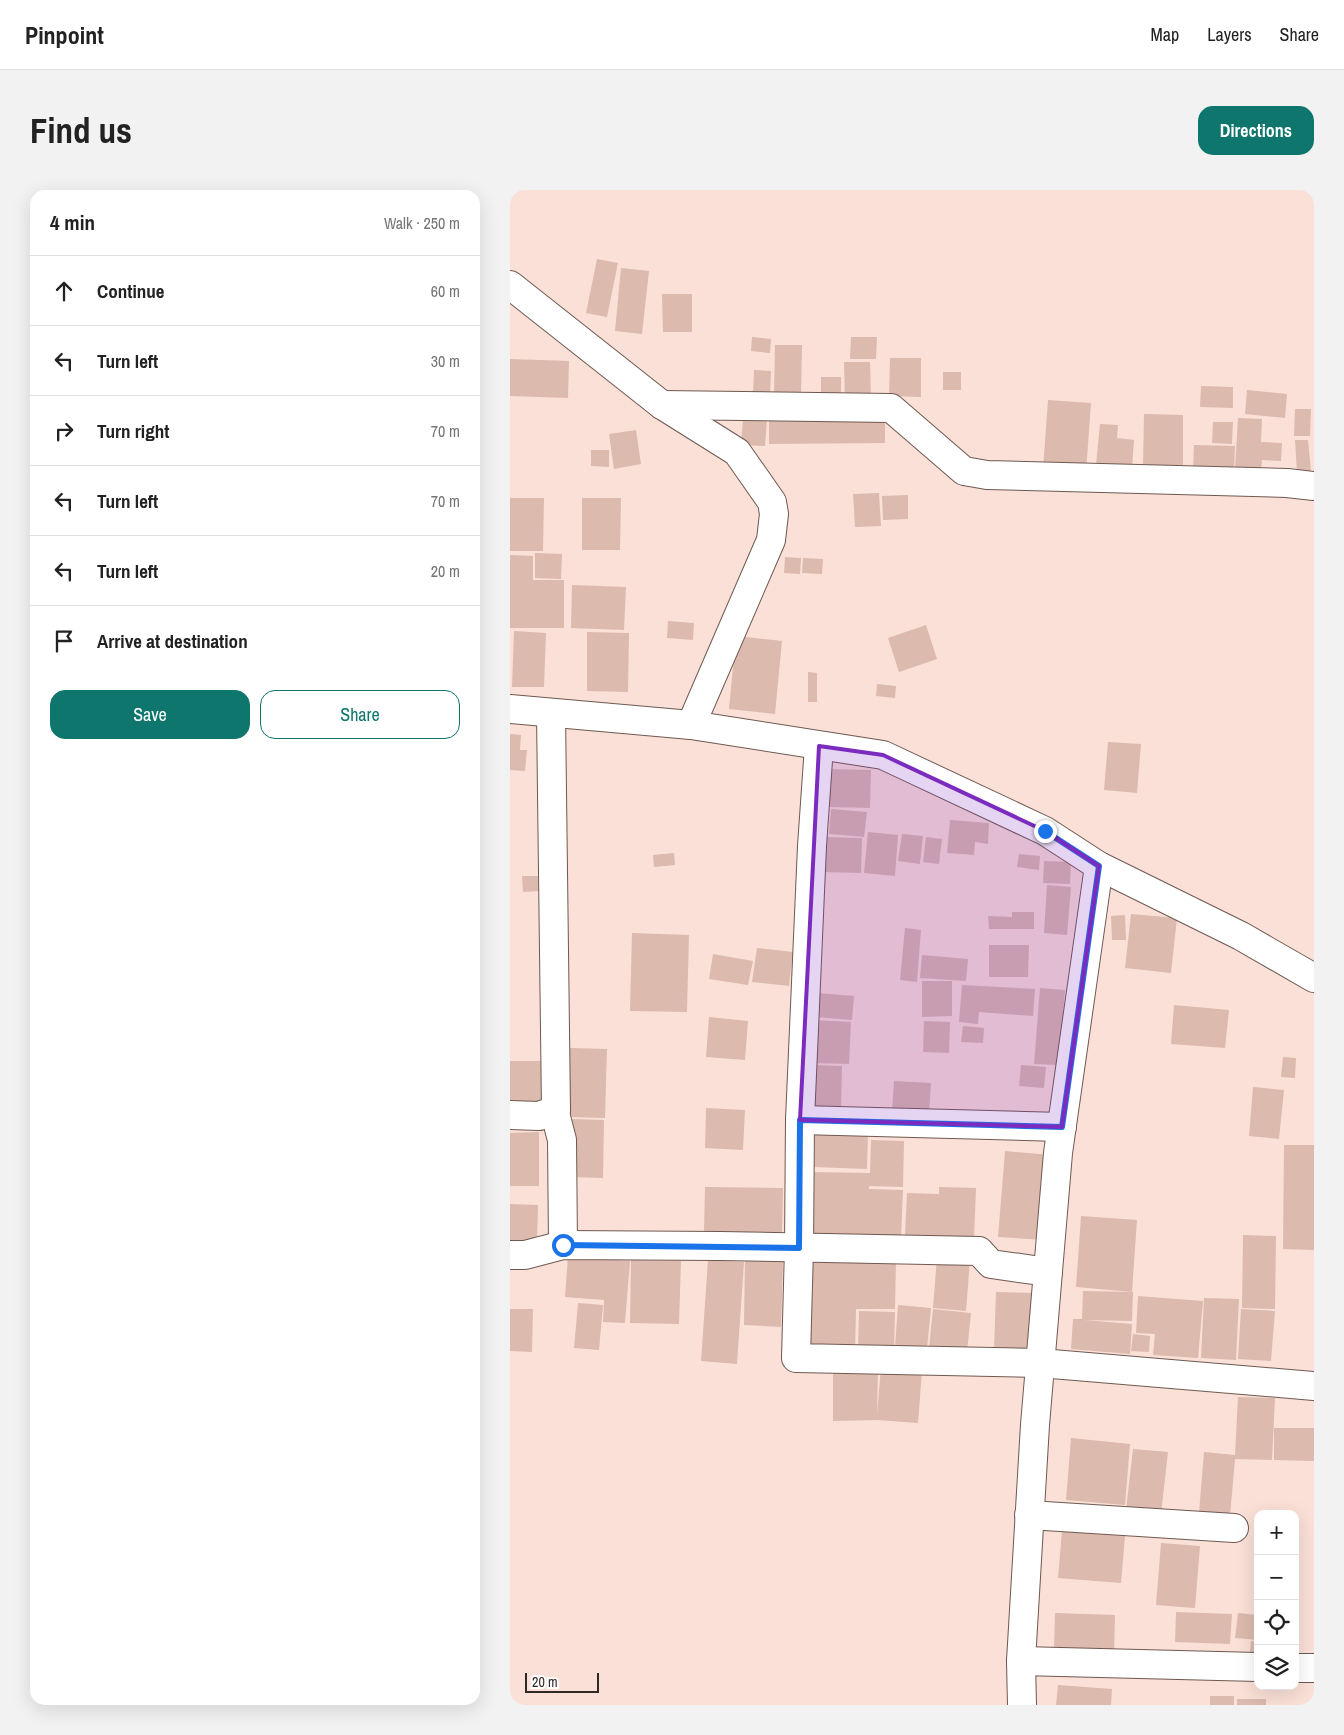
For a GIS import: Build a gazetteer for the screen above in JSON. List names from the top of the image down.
{
  "scale_bar": "20 m",
  "page": {
    "header": "Pinpoint",
    "nav": ["Map", "Layers", "Share"],
    "buttons": [
      "Directions",
      ["Save", "Share"]
    ],
    "title": "Find us",
    "heading": ["4 min", "Walk · 250 m"],
    "list": [
      ["Continue", "60 m"],
      ["Turn left", "30 m"],
      ["Turn right", "70 m"],
      ["Turn left", "70 m"],
      ["Turn left", "20 m"],
      "Arrive at destination"
    ],
    "map_buttons": ["+", "−"],
    "scale": "20 m"
  }
}
